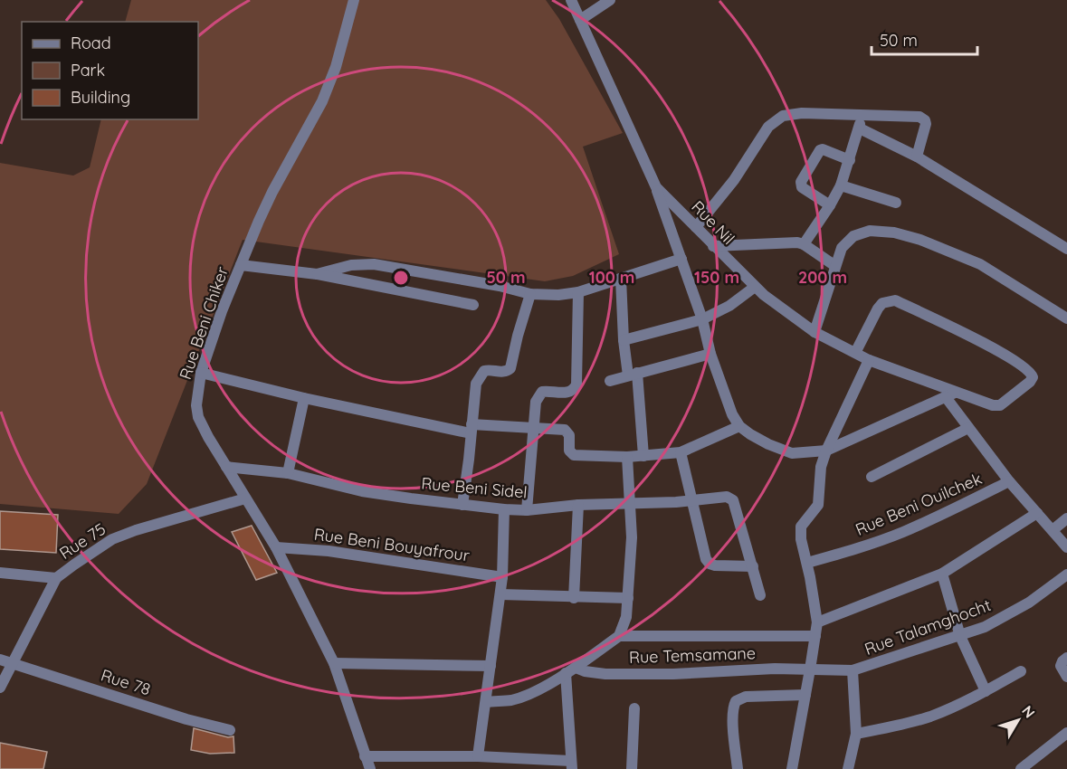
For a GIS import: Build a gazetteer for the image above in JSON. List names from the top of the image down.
{
  "streets": {
    "street": [
      "Rue Nil",
      "Rue Beni Chiker",
      "Rue Beni Sidel",
      "Rue Beni Ouilchek",
      "Rue 75",
      "Rue Beni Bouyafrour",
      "Rue Talamghocht",
      "Rue Temsamane",
      "Rue 78"
    ]
  },
  "crossings": [
    ["Rue Beni Chiker", "Rue Beni Sidel"],
    ["Rue Beni Chiker", "Rue 75"],
    ["Rue Beni Chiker", "Rue Beni Bouyafrour"],
    ["Rue 75", "Rue 78"],
    ["Rue Talamghocht", "Rue Temsamane"]
  ],
  "legend": ["Road", "Park", "Building"],
  "scale_bar": "50 m",
  "north": "top right",
  "rings": [
    "50 m",
    "100 m",
    "150 m",
    "200 m"
  ]
}
